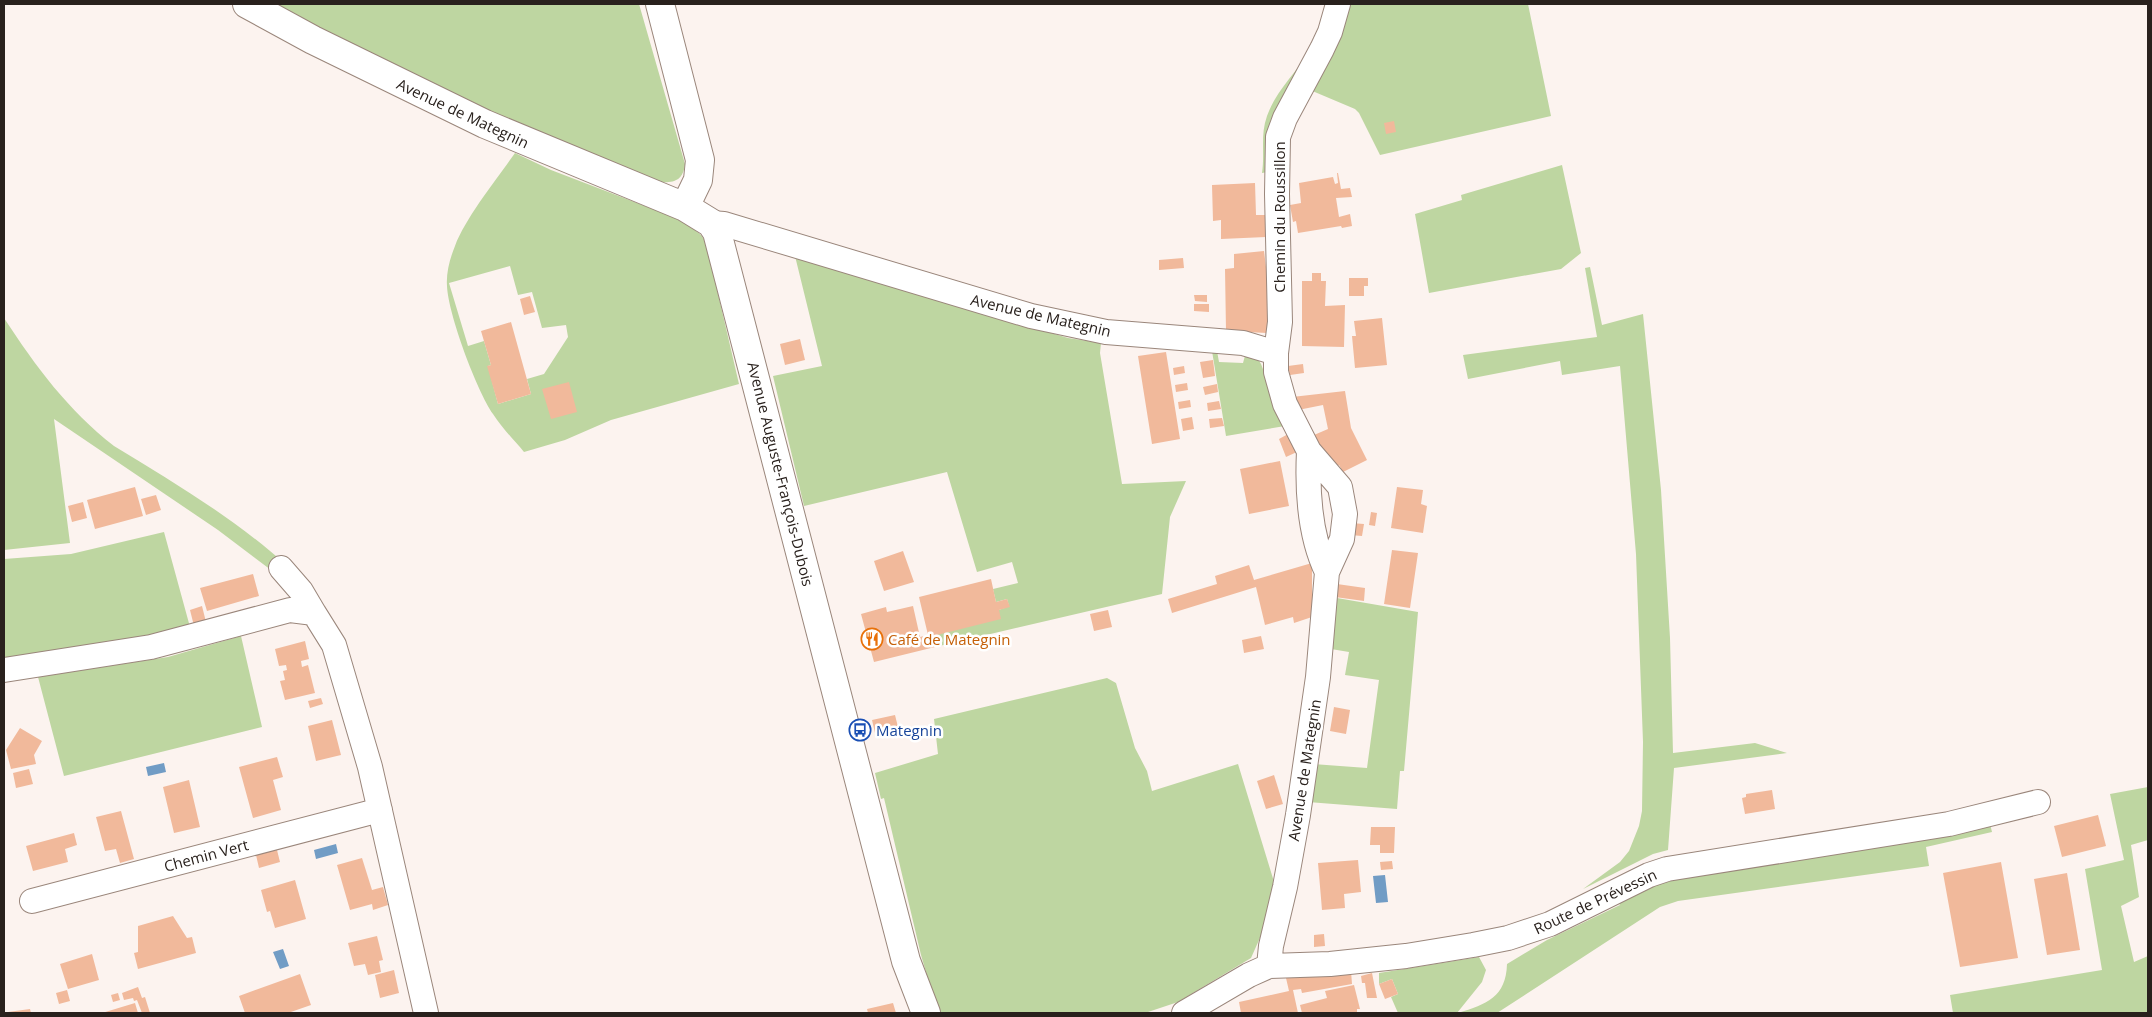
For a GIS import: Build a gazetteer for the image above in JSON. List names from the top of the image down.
{
  "streets": {
    "main road": ["Avenue de Mategnin", "Avenue Auguste-François-Dubois"],
    "street": ["Chemin du Roussillon", "Chemin Vert", "Route de Prévessin"]
  },
  "crossings": [
    ["Avenue de Mategnin", "Chemin du Roussillon"],
    ["Avenue de Mategnin", "Avenue Auguste-François-Dubois"],
    ["Avenue de Mategnin", "Route de Prévessin"]
  ],
  "places": {
    "restaurant": ["Café de Mategnin"],
    "bus stop": ["Mategnin"]
  }
}
